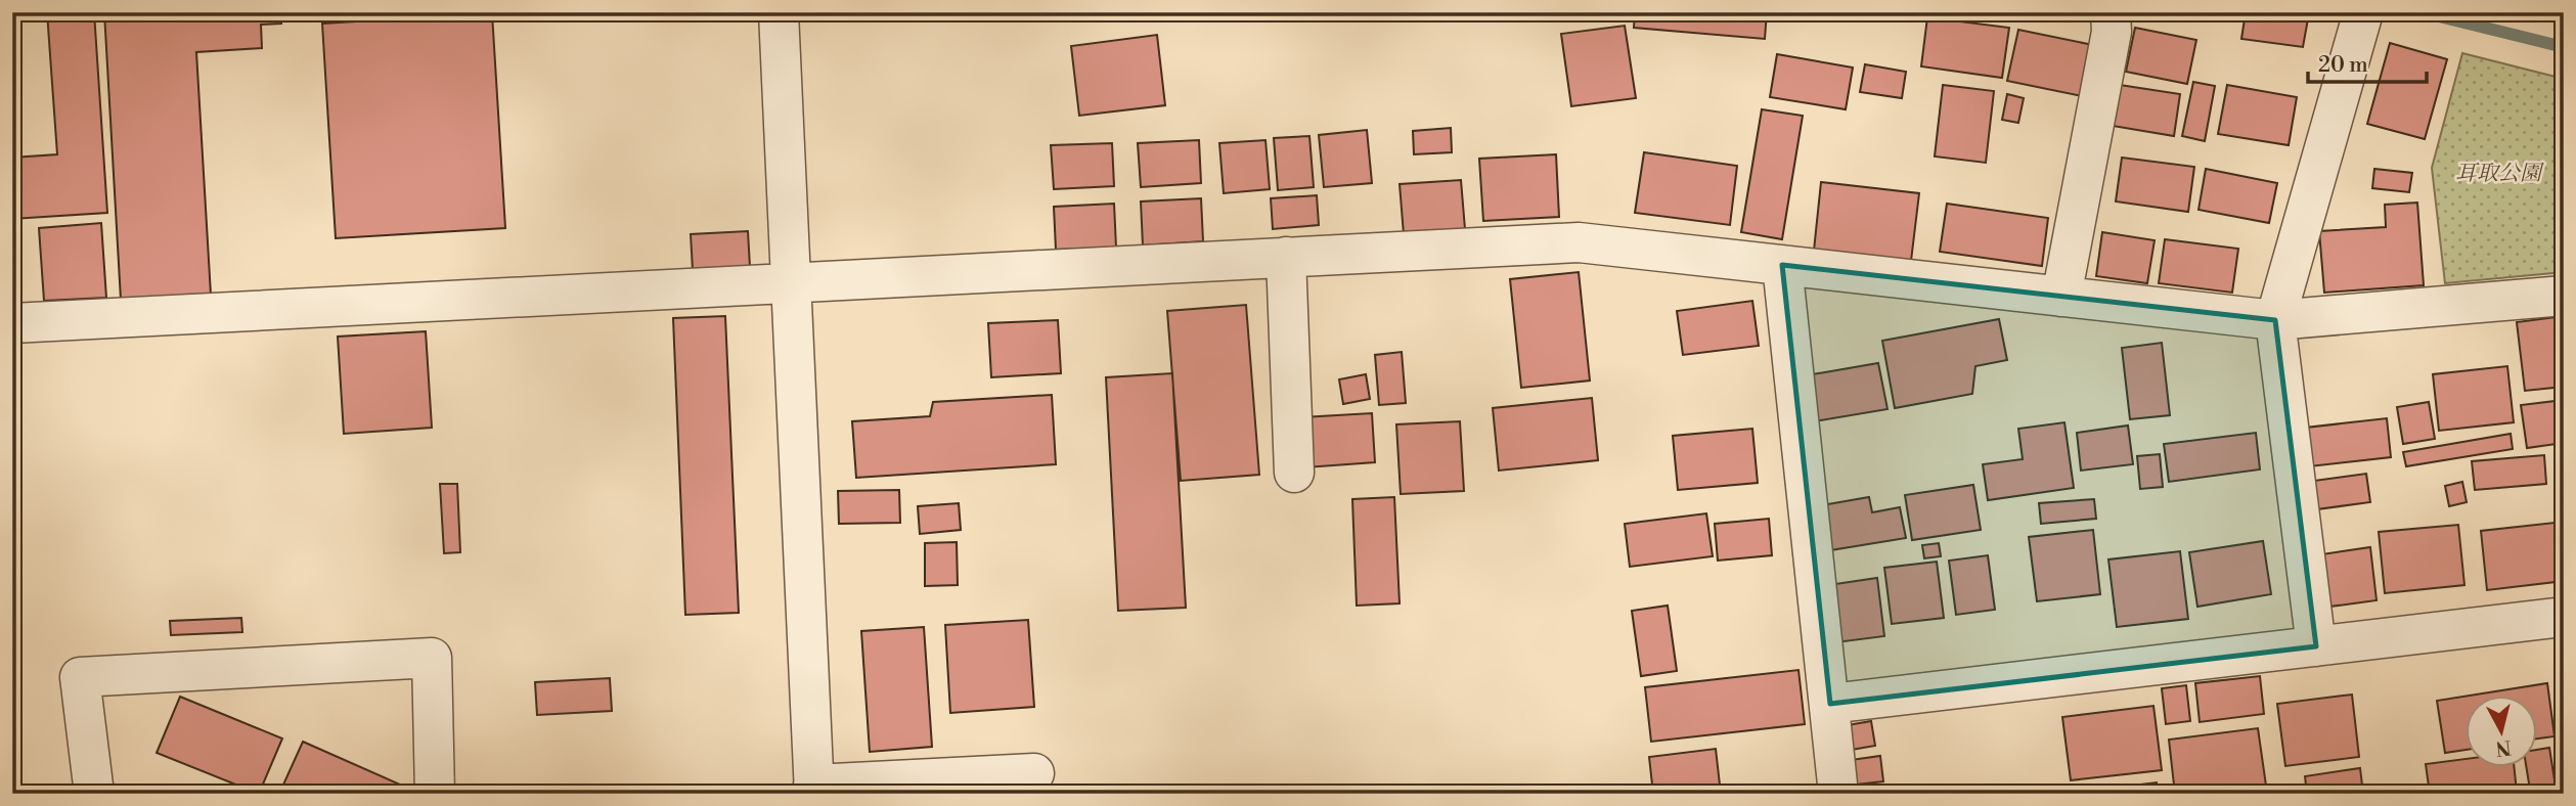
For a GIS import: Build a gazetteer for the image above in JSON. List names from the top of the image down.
{
  "parks": ["耳取公園"],
  "scale_bar": "20 m",
  "north": "bottom"
}
